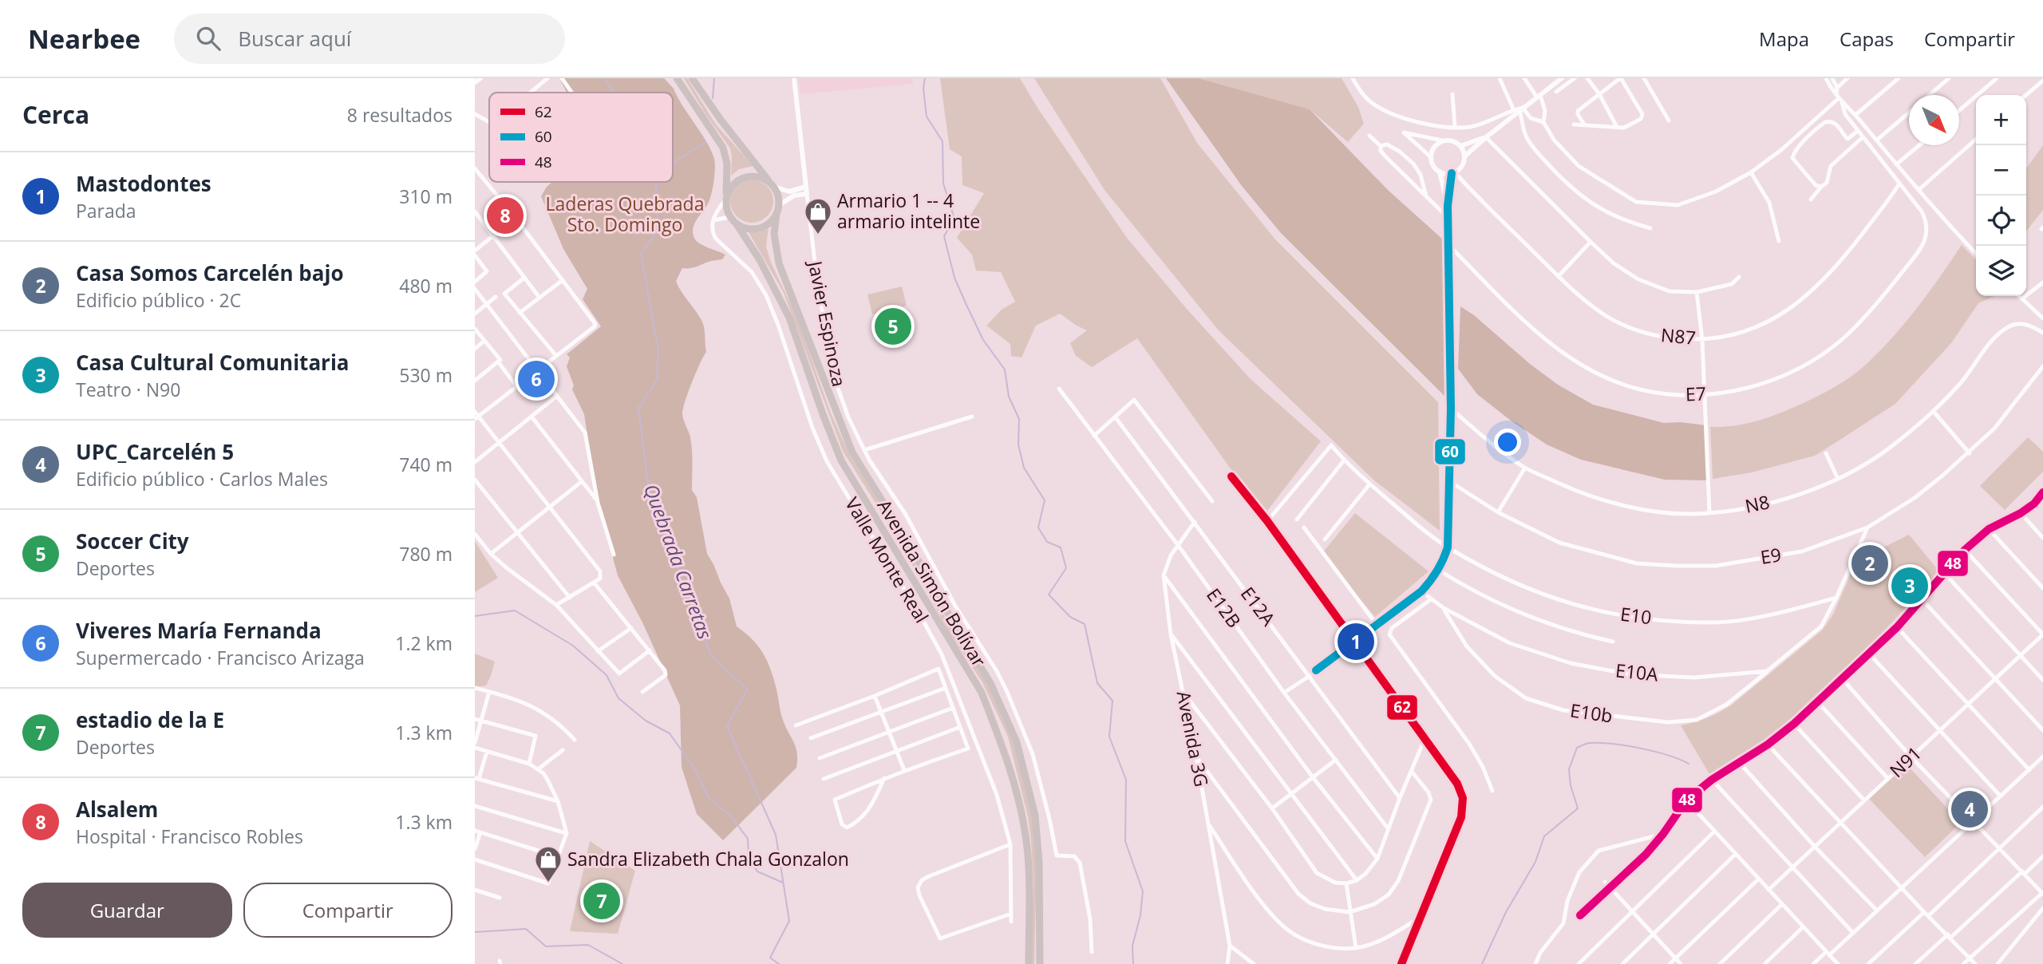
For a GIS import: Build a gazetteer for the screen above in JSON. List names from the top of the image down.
{
  "streets": {
    "highway": ["Avenida Simón Bolívar"],
    "street": [
      "Javier Espinoza",
      "N87",
      "E7",
      "N8",
      "E9",
      "Valle Monte Real",
      "E12A",
      "E12B",
      "E10",
      "E10A",
      "E10b",
      "Avenida 3G",
      "N91"
    ]
  },
  "crossings": [
    ["N87", "E7"],
    ["E10A", "E10b"]
  ],
  "water": ["Quebrada Carretas"],
  "parks": ["Laderas Quebrada Sto. Domingo"],
  "places": {
    "shop": ["Armario 1 -- 4 armario intelinte", "Sandra Elizabeth Chala Gonzalon"]
  },
  "lines": ["transit line 60", "transit line 62", "transit line 48"],
  "legend": ["62", "60", "48"],
  "north": "bottom right",
  "page": {
    "header": "Nearbee",
    "search": "Buscar aquí",
    "nav": ["Mapa", "Capas", "Compartir"],
    "heading": ["Cerca", "8 resultados"],
    "map_buttons": ["+", "−"],
    "list": [
      {
        "mark": "1",
        "name": "Mastodontes",
        "note": "Parada",
        "value": "310 m"
      },
      {
        "mark": "2",
        "name": "Casa Somos Carcelén bajo",
        "note": "Edificio público · 2C",
        "value": "480 m"
      },
      {
        "mark": "3",
        "name": "Casa Cultural Comunitaria",
        "note": "Teatro · N90",
        "value": "530 m"
      },
      {
        "mark": "4",
        "name": "UPC_Carcelén 5",
        "note": "Edificio público · Carlos Males",
        "value": "740 m"
      },
      {
        "mark": "5",
        "name": "Soccer City",
        "note": "Deportes",
        "value": "780 m"
      },
      {
        "mark": "6",
        "name": "Viveres María Fernanda",
        "note": "Supermercado · Francisco Arizaga",
        "value": "1.2 km"
      },
      {
        "mark": "7",
        "name": "estadio de la E",
        "note": "Deportes",
        "value": "1.3 km"
      },
      {
        "mark": "8",
        "name": "Alsalem",
        "note": "Hospital · Francisco Robles",
        "value": "1.3 km"
      }
    ],
    "pins": [
      "8",
      "5",
      "6",
      "2",
      "3",
      "1",
      "4",
      "7"
    ],
    "buttons": ["Guardar", "Compartir"]
  }
}
